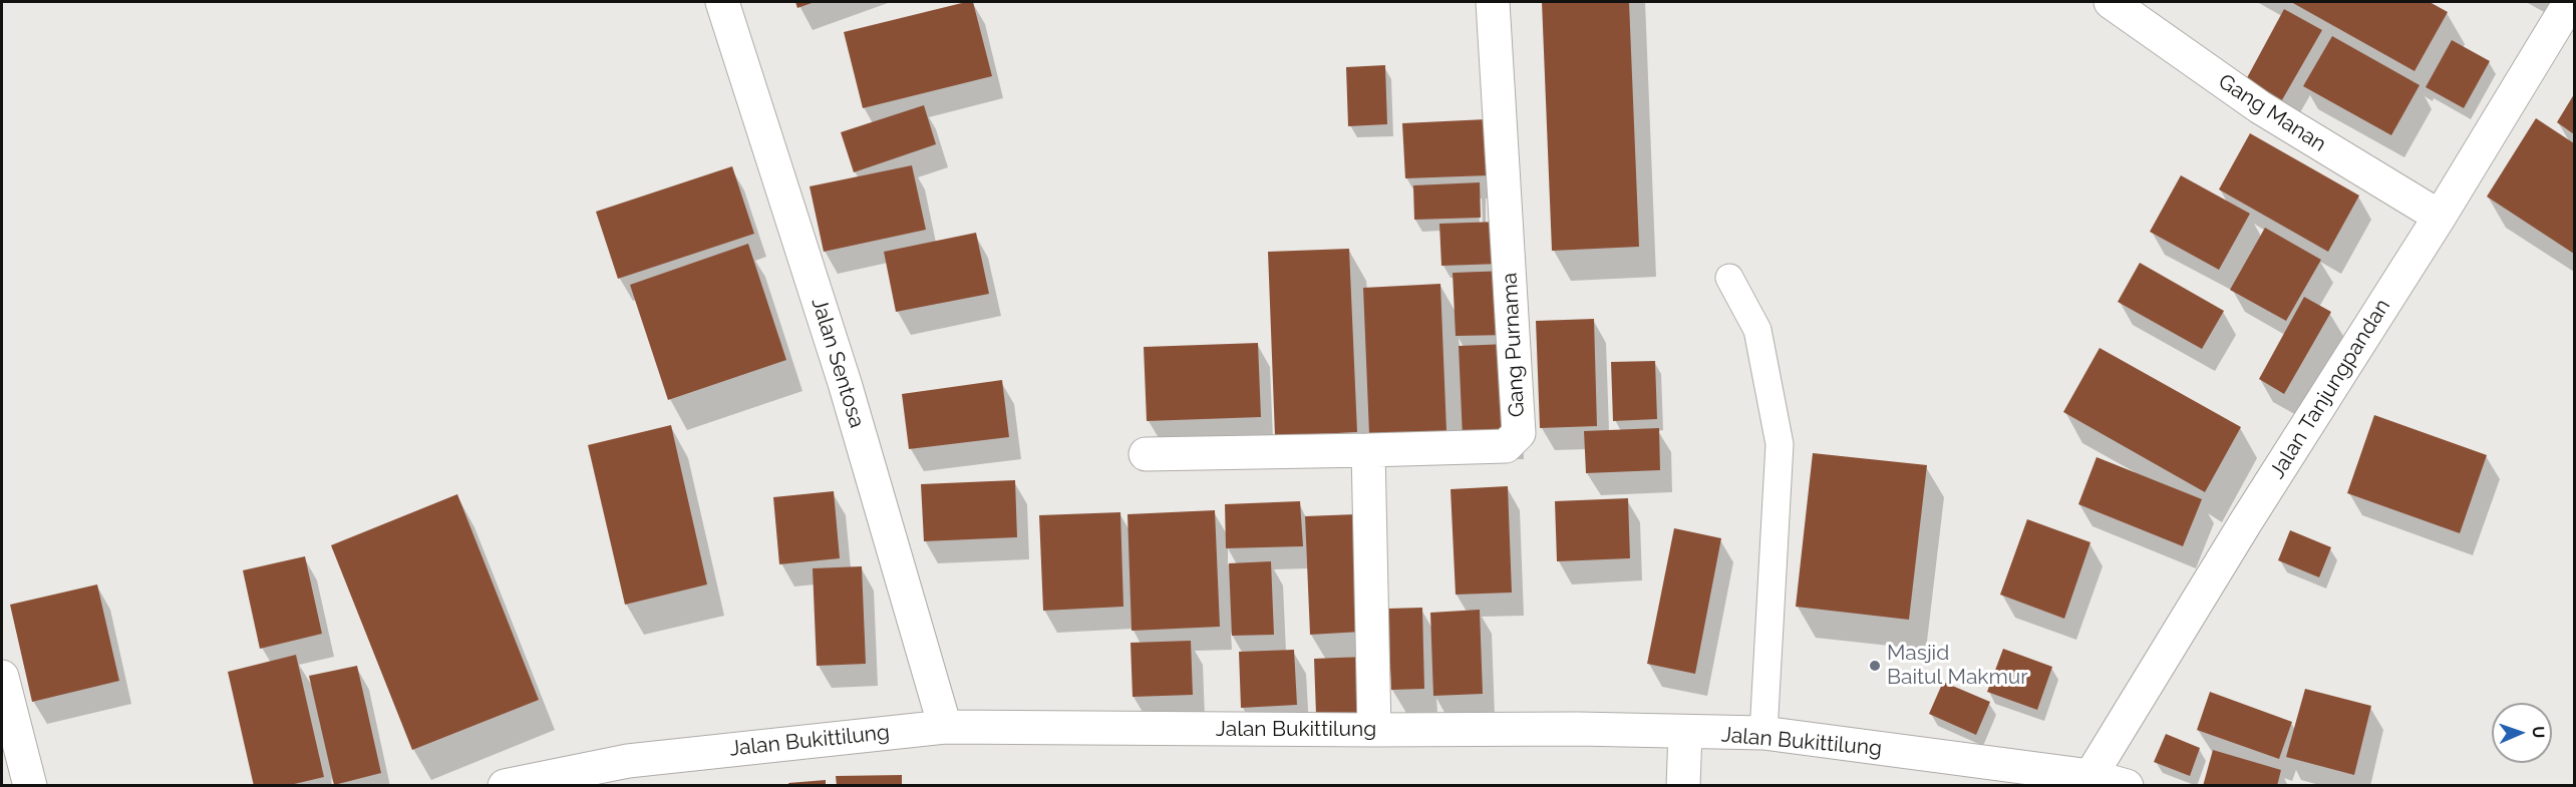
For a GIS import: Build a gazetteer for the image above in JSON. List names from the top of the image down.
{
  "streets": {
    "street": [
      "Gang Manan",
      "Gang Purnama",
      "Jalan Sentosa",
      "Jalan Tanjungpandan",
      "Jalan Bukittilung"
    ]
  },
  "crossings": [
    ["Gang Manan", "Jalan Tanjungpandan"],
    ["Jalan Sentosa", "Jalan Bukittilung"],
    ["Jalan Tanjungpandan", "Jalan Bukittilung"]
  ],
  "places": ["Masjid Baitul Makmur"],
  "north": "right"
}
